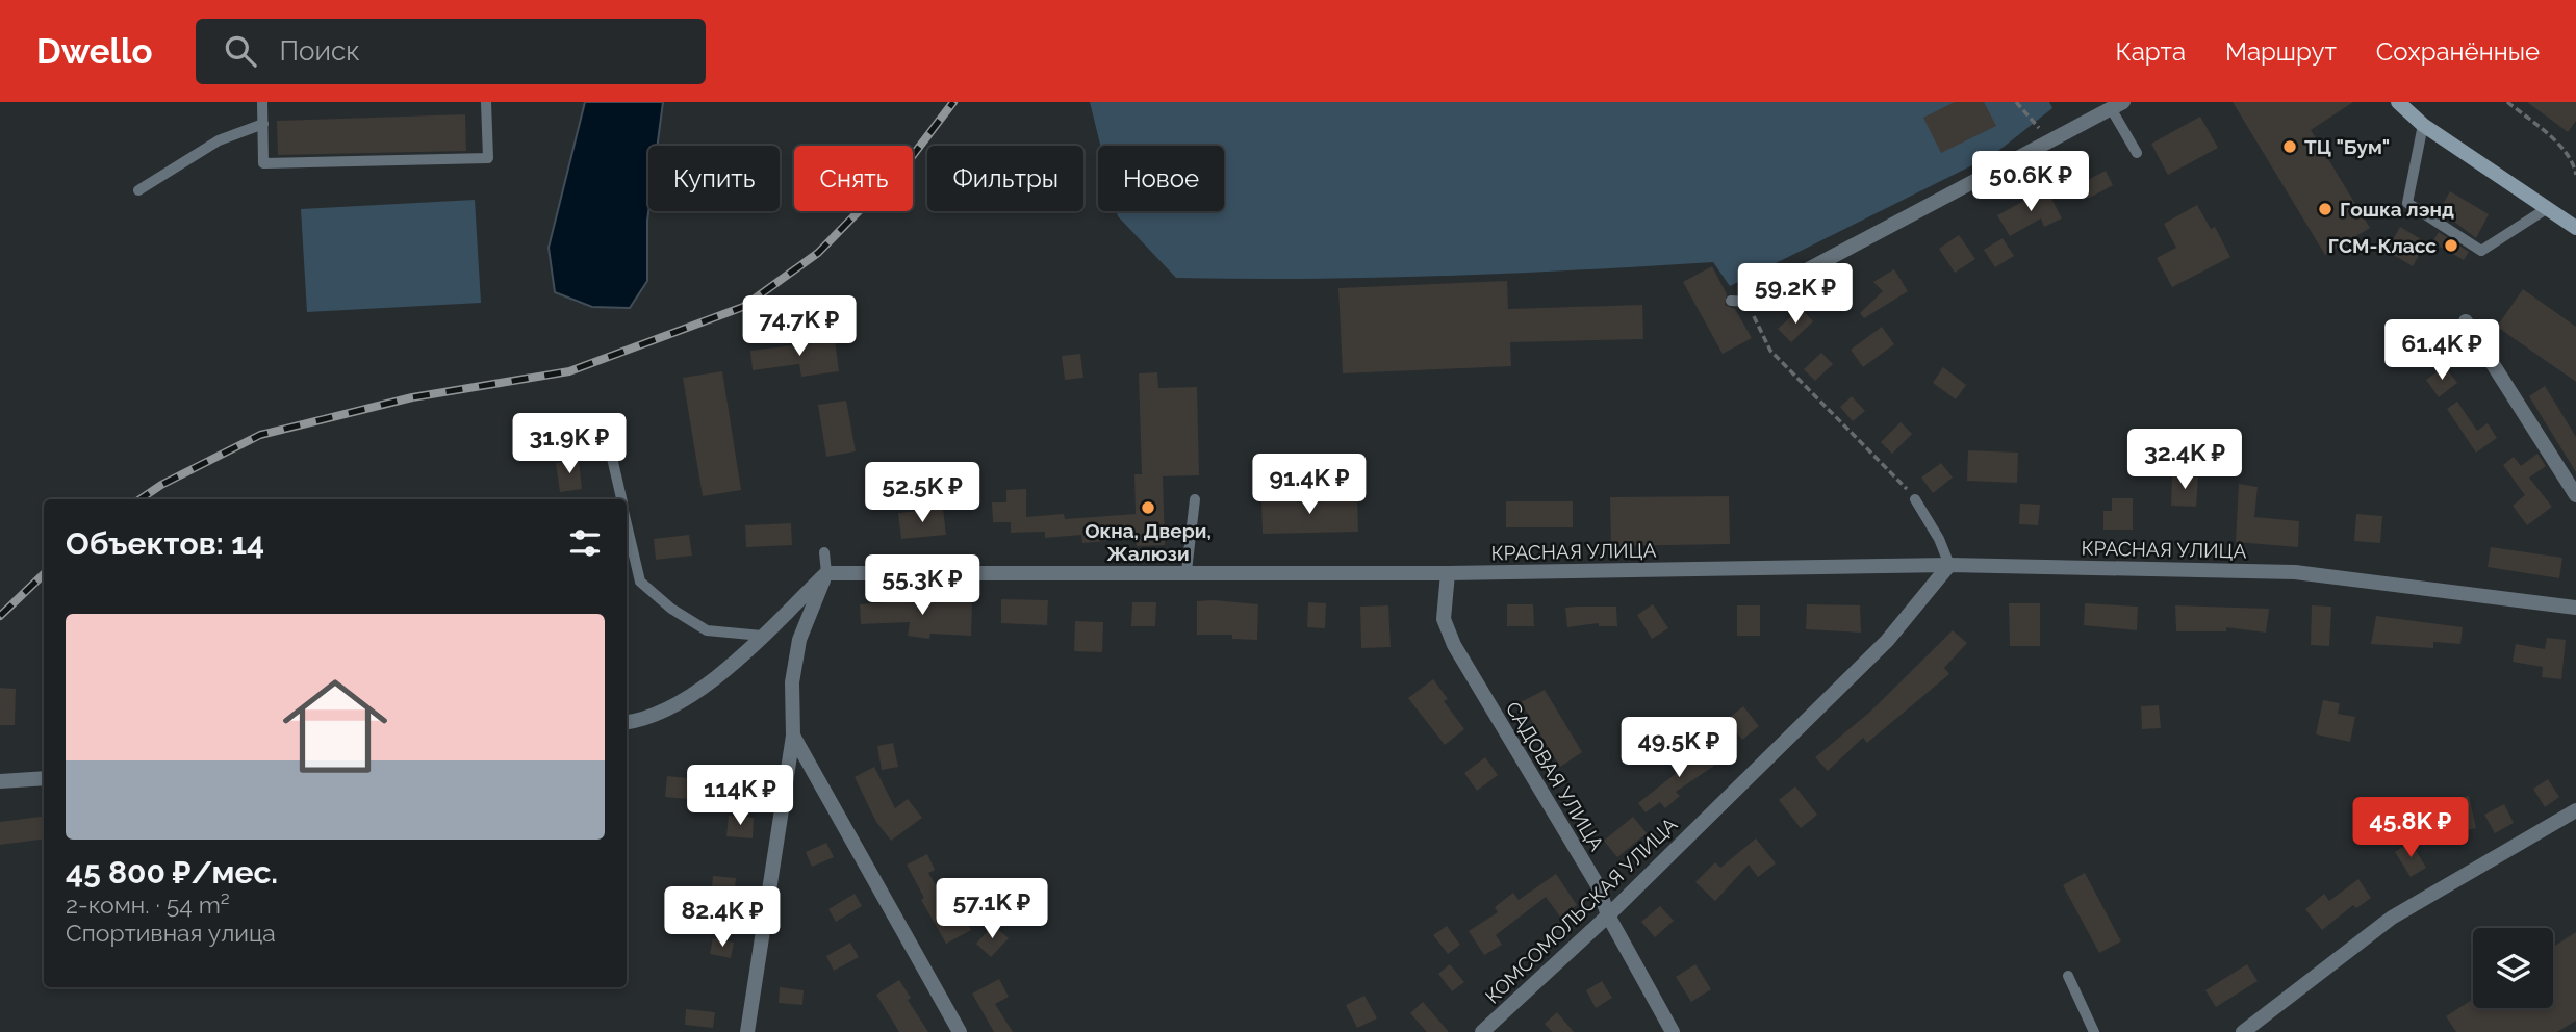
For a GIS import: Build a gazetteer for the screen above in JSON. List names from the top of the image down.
{
  "streets": {
    "street": ["КРАСНАЯ УЛИЦА", "САДОВАЯ УЛИЦА", "КОМСОМОЛЬСКАЯ УЛИЦА"]
  },
  "crossings": [
    ["КРАСНАЯ УЛИЦА", "САДОВАЯ УЛИЦА"],
    ["КРАСНАЯ УЛИЦА", "КОМСОМОЛЬСКАЯ УЛИЦА"],
    ["САДОВАЯ УЛИЦА", "КОМСОМОЛЬСКАЯ УЛИЦА"]
  ],
  "places": [
    "ТЦ \"Бум\"",
    "Гошка лэнд",
    "ГСМ-Класс",
    "Окна, Двери, Жалюзи"
  ],
  "page": {
    "header": "Dwello",
    "search": "Поиск",
    "nav": ["Карта", "Маршрут", "Сохранённые"],
    "chip": [
      "Купить",
      "Снять",
      "Фильтры",
      "Новое"
    ],
    "price": [
      "50.6K ₽",
      "59.2K ₽",
      "74.7K ₽",
      "61.4K ₽",
      "31.9K ₽",
      "32.4K ₽",
      "91.4K ₽",
      "52.5K ₽",
      "55.3K ₽",
      "49.5K ₽",
      "114K ₽",
      "45.8K ₽",
      "57.1K ₽",
      "82.4K ₽"
    ],
    "heading": "Объектов: 14",
    "list": [
      {
        "name": "45 800 ₽/мес.",
        "note": "2-комн. · 54 m² · Спортивная улица"
      }
    ]
  }
}
